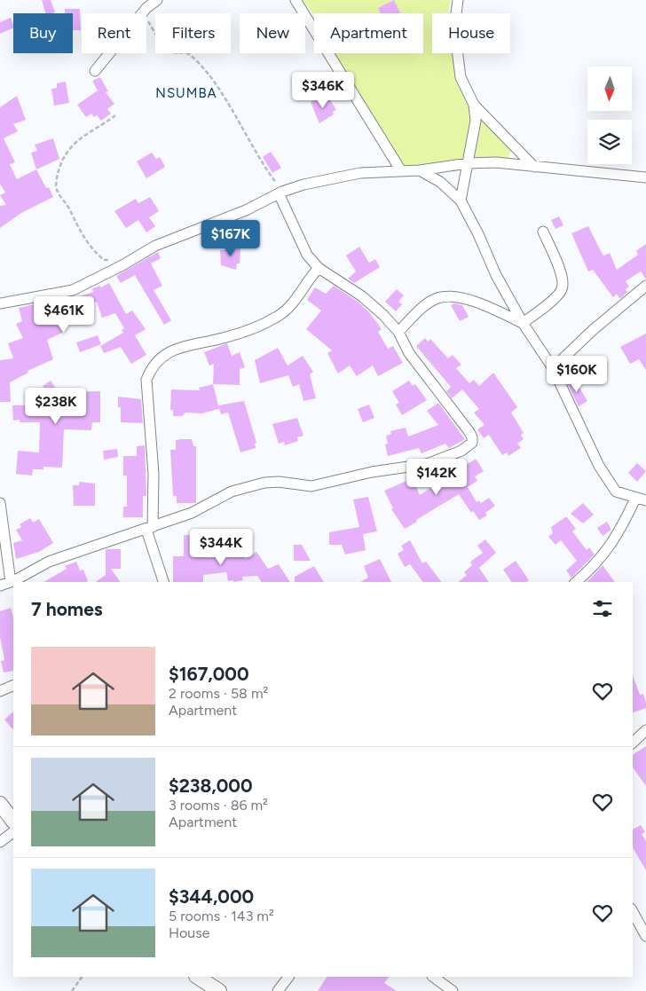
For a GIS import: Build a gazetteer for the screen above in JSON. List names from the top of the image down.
{
  "districts": ["NSUMBA"],
  "north": "bottom",
  "page": {
    "chip": [
      "Buy",
      "Rent",
      "Filters",
      "New",
      "Apartment",
      "House"
    ],
    "price": [
      "$346K",
      "$167K",
      "$461K",
      "$160K",
      "$238K",
      "$142K",
      "$344K"
    ],
    "heading": "7 homes",
    "list": [
      {
        "name": "$167,000",
        "note": "2 rooms · 58 m² · Apartment"
      },
      {
        "name": "$238,000",
        "note": "3 rooms · 86 m² · Apartment"
      },
      {
        "name": "$344,000",
        "note": "5 rooms · 143 m² · House"
      }
    ]
  }
}
